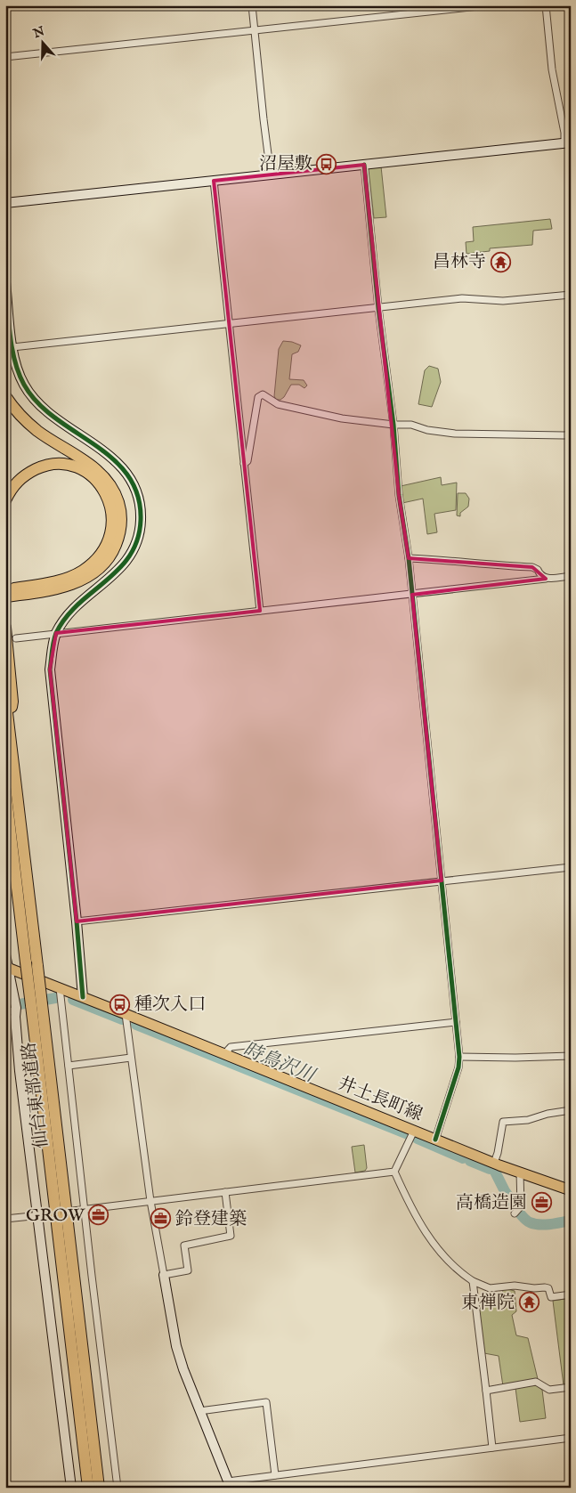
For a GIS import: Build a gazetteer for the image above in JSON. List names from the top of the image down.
{
  "streets": {
    "highway": ["仙台東部道路"],
    "main road": ["井土長町線"]
  },
  "water": ["時鳥沢川"],
  "places": {
    "bus stop": ["沼屋敷", "種次入口"],
    "temple": ["昌林寺", "東禅院"],
    "office": ["高橋造園", "GROW", "鈴登建築"]
  },
  "north": "top"
}
